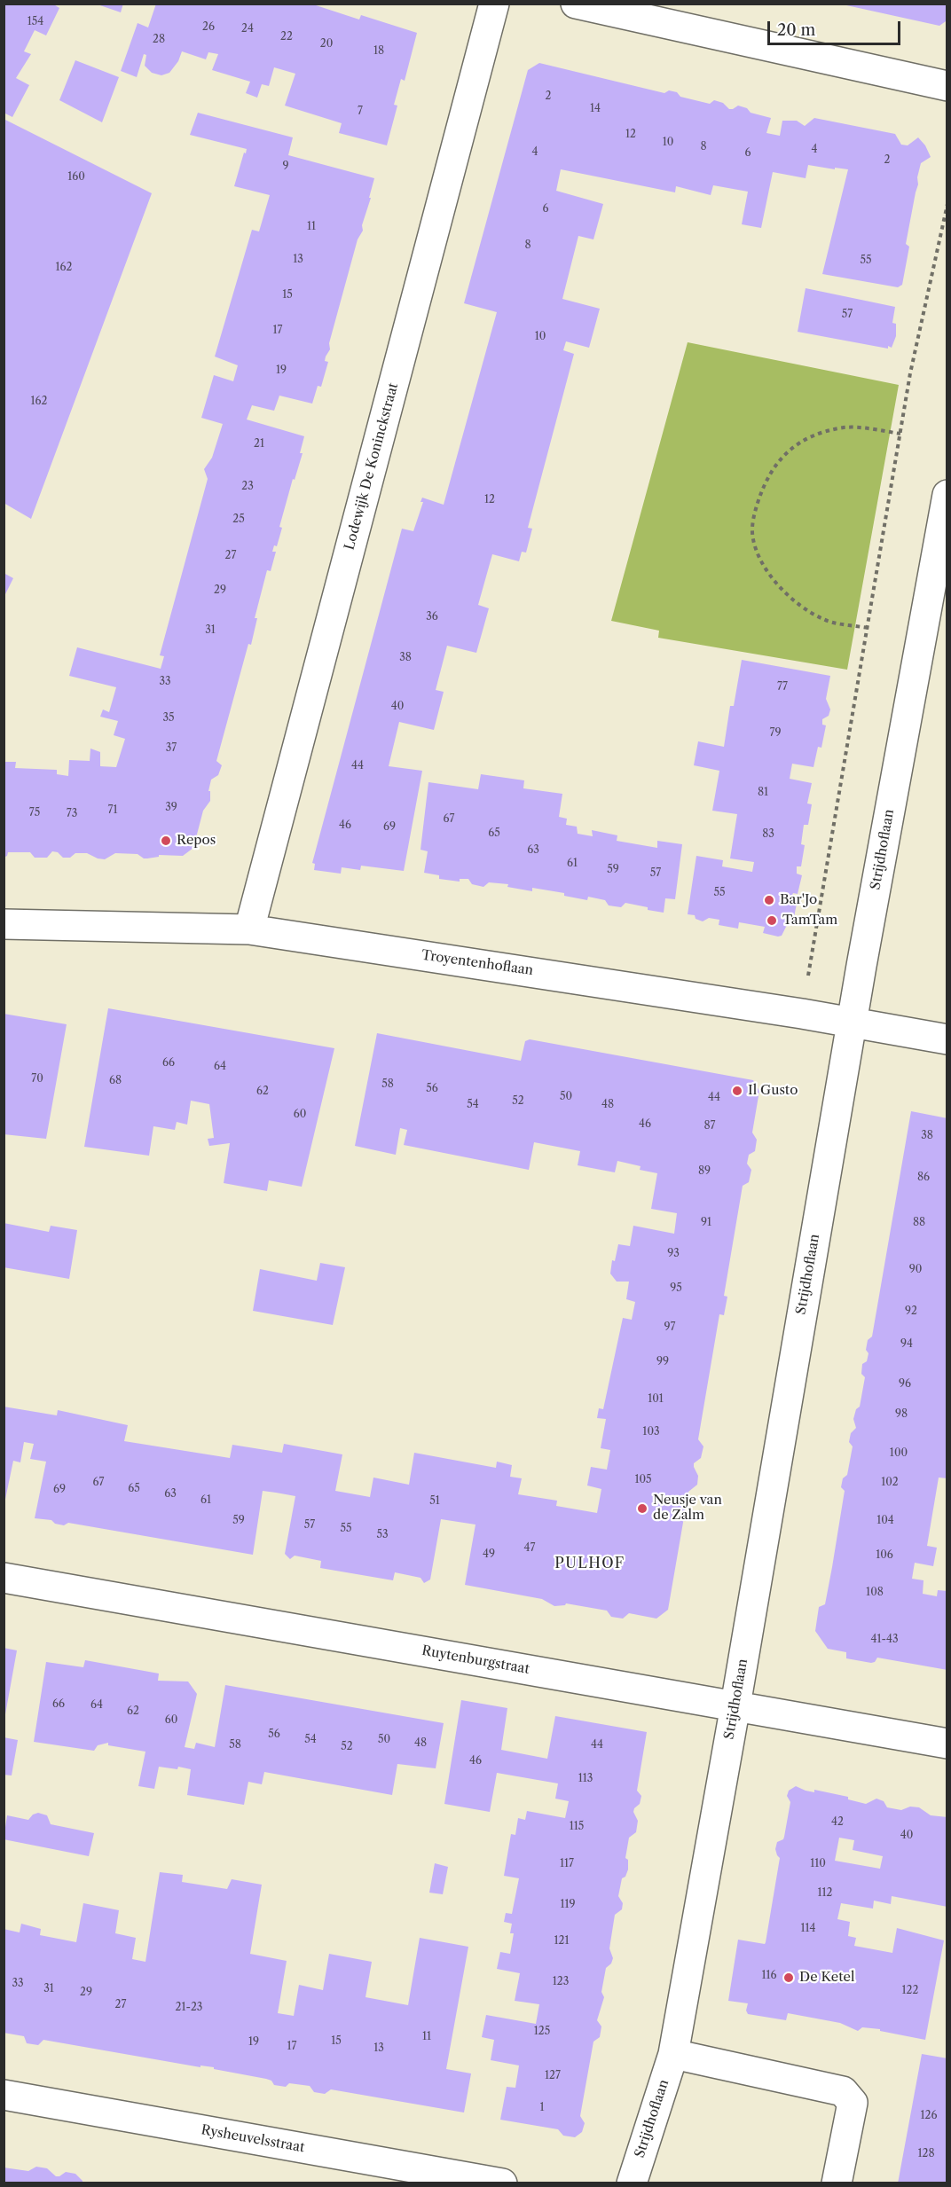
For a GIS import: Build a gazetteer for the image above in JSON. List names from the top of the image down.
{
  "streets": {
    "street": [
      "Lodewijk De Koninckstraat",
      "Strijdhoflaan",
      "Troyentenhoflaan",
      "Ruytenburgstraat",
      "Rysheuvelsstraat"
    ]
  },
  "crossings": [
    ["Lodewijk De Koninckstraat", "Troyentenhoflaan"],
    ["Strijdhoflaan", "Troyentenhoflaan"],
    ["Strijdhoflaan", "Ruytenburgstraat"]
  ],
  "districts": ["PULHOF"],
  "places": [
    "Repos",
    "Bar'Jo",
    "TamTam",
    "Il Gusto",
    "Neusje van de Zalm",
    "De Ketel"
  ],
  "house_numbers": [
    "154",
    "26",
    "24",
    "22",
    "28",
    "20",
    "18",
    "2",
    "14",
    "7",
    "12",
    "10",
    "8",
    "4",
    "4",
    "6",
    "2",
    "9",
    "160",
    "6",
    "11",
    "8",
    "13",
    "55",
    "162",
    "15",
    "57",
    "17",
    "10",
    "19",
    "162",
    "21",
    "23",
    "12",
    "25",
    "27",
    "29",
    "36",
    "31",
    "38",
    "33",
    "77",
    "40",
    "35",
    "79",
    "37",
    "44",
    "81",
    "39",
    "71",
    "75",
    "73",
    "67",
    "46",
    "69",
    "65",
    "83",
    "63",
    "61",
    "59",
    "57",
    "55",
    "66",
    "64",
    "70",
    "68",
    "58",
    "56",
    "62",
    "50",
    "44",
    "52",
    "54",
    "48",
    "60",
    "46",
    "87",
    "38",
    "89",
    "86",
    "91",
    "88",
    "93",
    "90",
    "95",
    "92",
    "97",
    "94",
    "99",
    "96",
    "101",
    "98",
    "103",
    "100",
    "105",
    "67",
    "102",
    "65",
    "69",
    "63",
    "61",
    "51",
    "59",
    "104",
    "57",
    "55",
    "53",
    "47",
    "49",
    "106",
    "108",
    "41-43",
    "66",
    "64",
    "62",
    "60",
    "56",
    "54",
    "50",
    "48",
    "58",
    "44",
    "52",
    "46",
    "113",
    "42",
    "115",
    "40",
    "117",
    "110",
    "112",
    "119",
    "114",
    "121",
    "116",
    "123",
    "33",
    "31",
    "122",
    "29",
    "27",
    "21-23",
    "125",
    "11",
    "15",
    "19",
    "17",
    "13",
    "127",
    "1",
    "126",
    "128"
  ],
  "scale_bar": "20 m"
}
